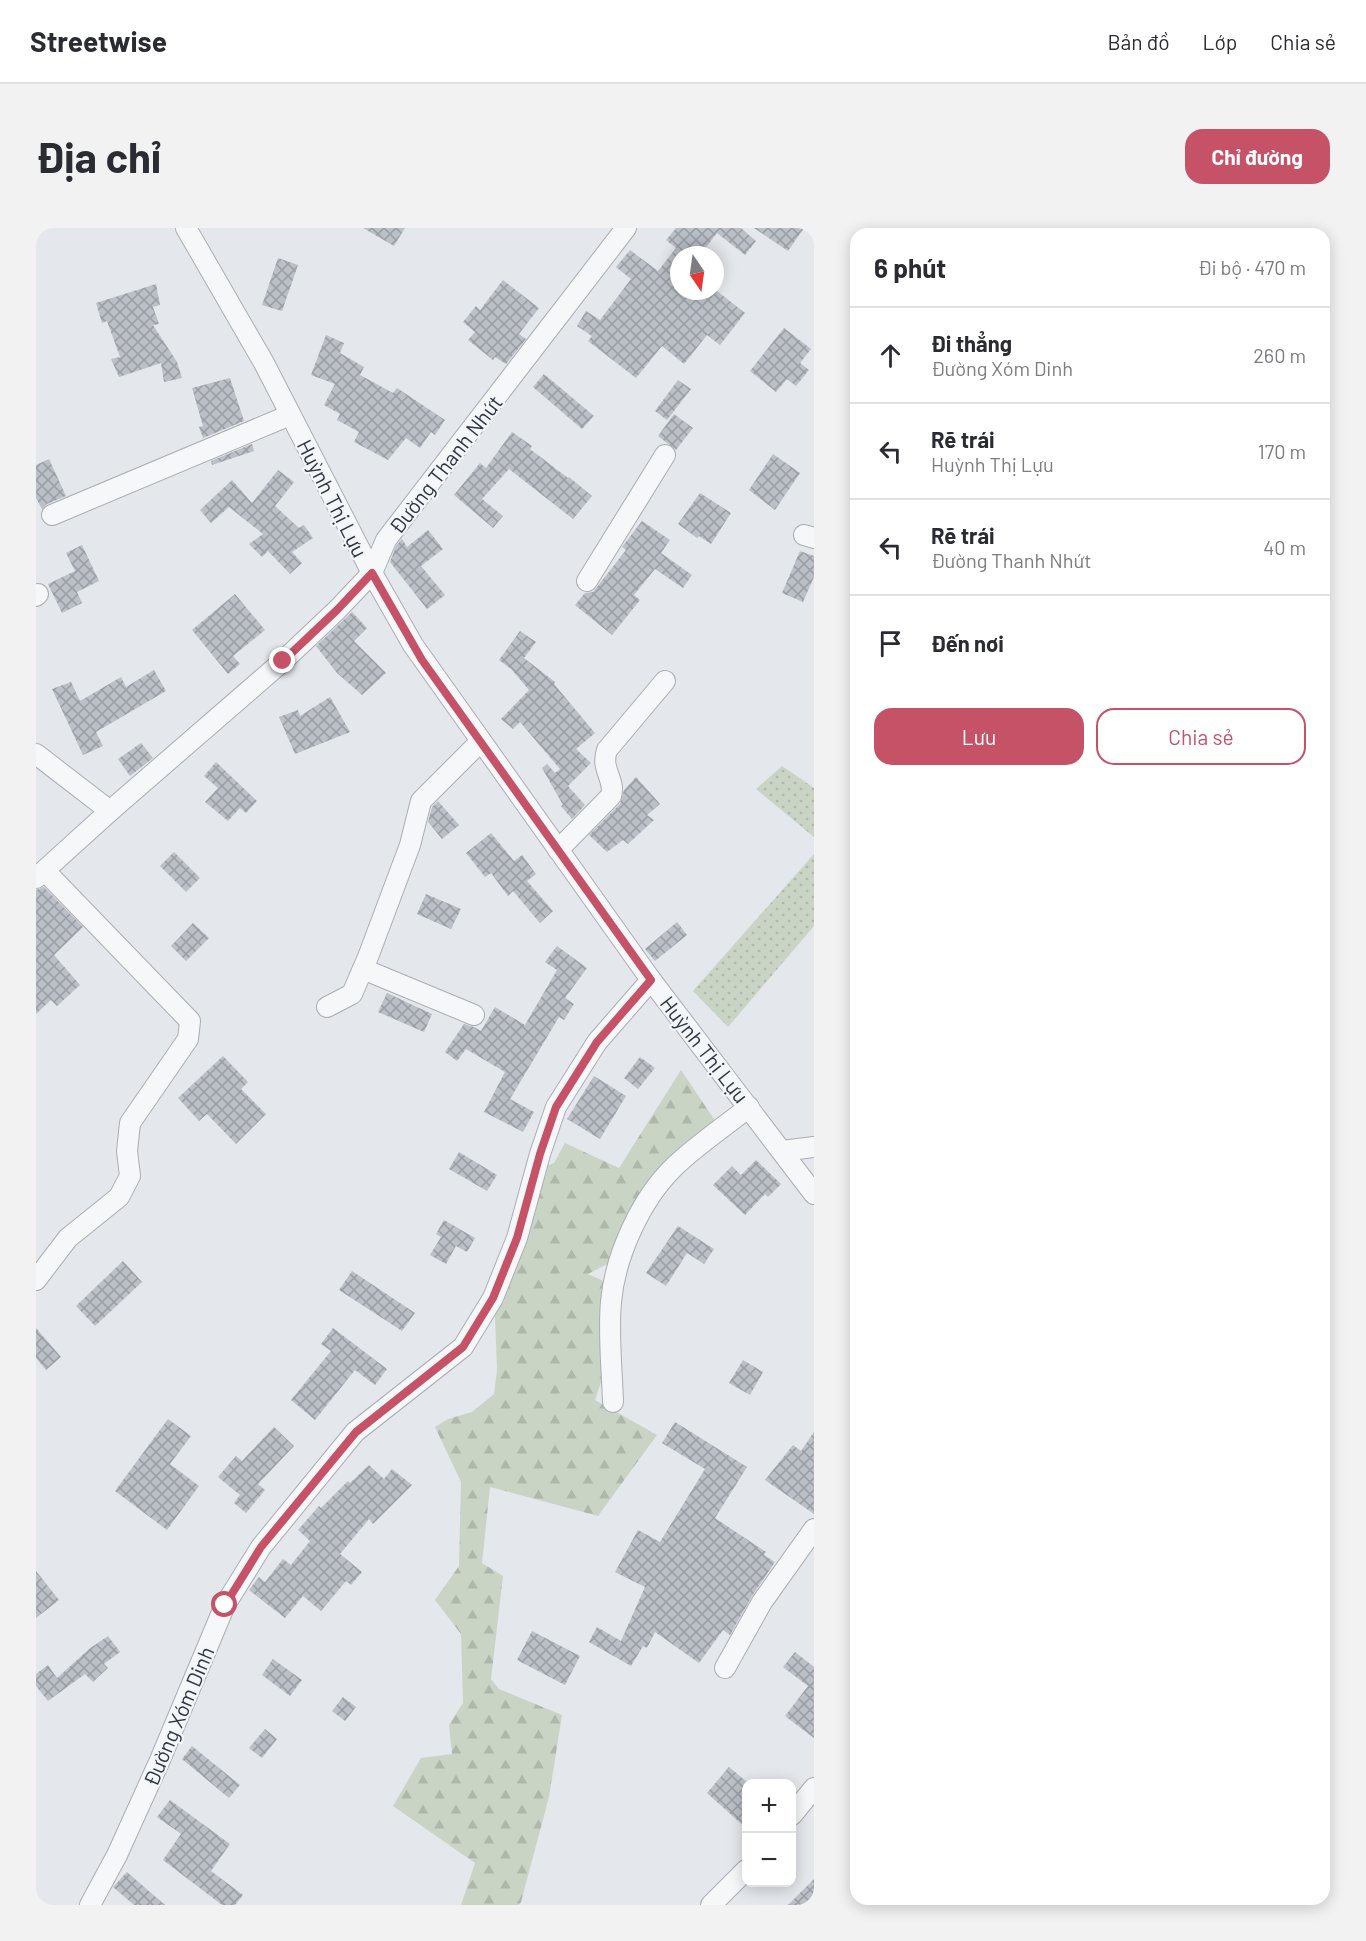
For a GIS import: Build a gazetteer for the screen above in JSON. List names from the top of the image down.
{
  "streets": {
    "street": ["Đường Thanh Nhứt", "Huỳnh Thị Lựu", "Đường Xóm Dinh"]
  },
  "crossings": [
    ["Đường Thanh Nhứt", "Huỳnh Thị Lựu"],
    ["Huỳnh Thị Lựu", "Đường Xóm Dinh"]
  ],
  "north": "bottom",
  "page": {
    "header": "Streetwise",
    "nav": ["Bản đồ", "Lớp", "Chia sẻ"],
    "buttons": [
      "Chỉ đường",
      ["Lưu", "Chia sẻ"]
    ],
    "title": "Địa chỉ",
    "heading": ["6 phút", "Đi bộ · 470 m"],
    "list": [
      ["Đi thẳng", "Đường Xóm Dinh", "260 m"],
      ["Rẽ trái", "Huỳnh Thị Lựu", "170 m"],
      ["Rẽ trái", "Đường Thanh Nhứt", "40 m"],
      "Đến nơi"
    ],
    "map_buttons": ["+", "−"]
  }
}
